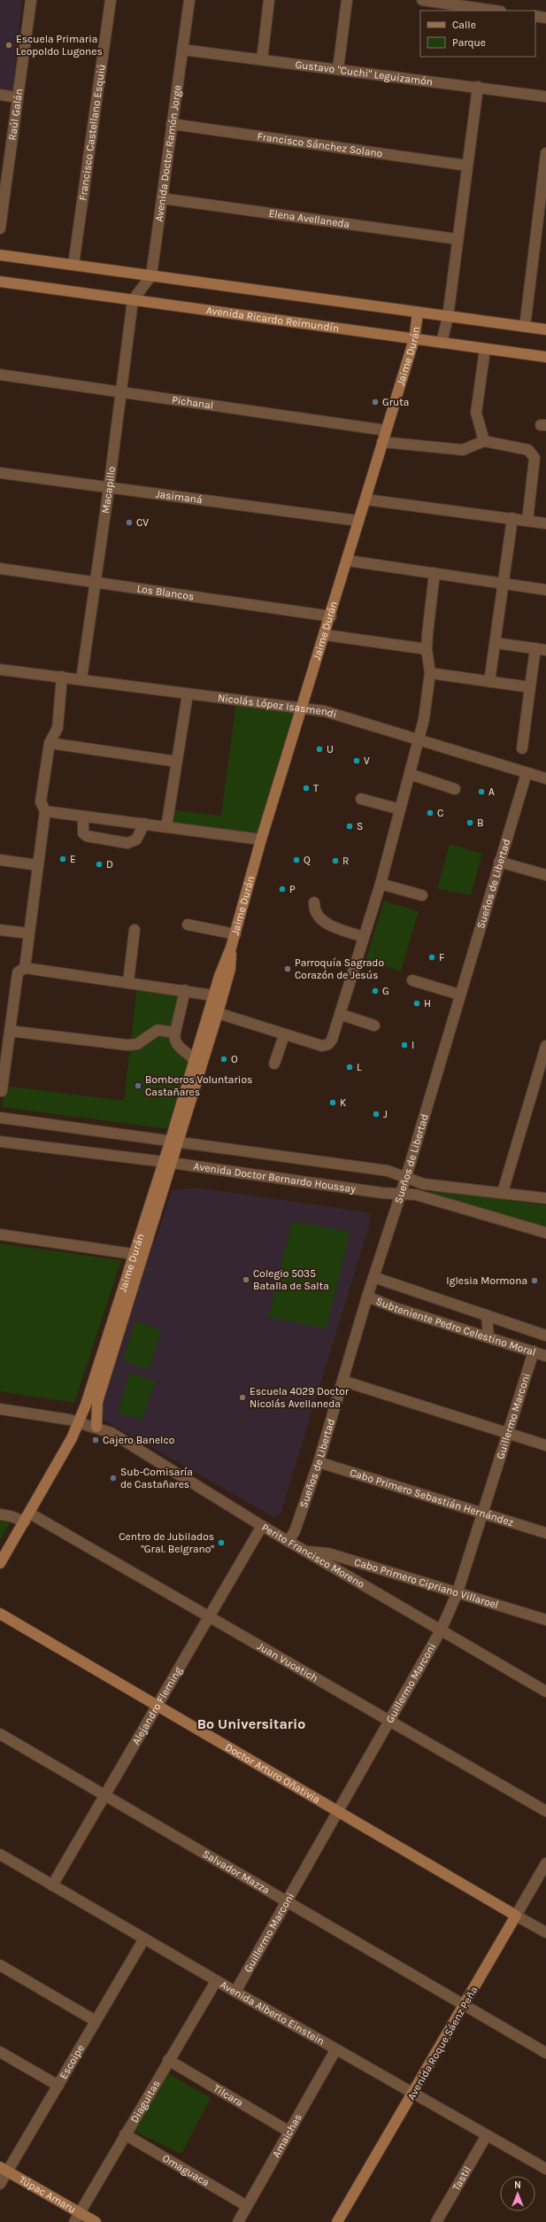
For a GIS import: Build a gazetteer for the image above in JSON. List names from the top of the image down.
{
  "streets": {
    "street": [
      "Gustavo \"Cuchi\" Leguizamón",
      "Raúl Galán",
      "Francisco Castellano Esquiú",
      "Francisco Sánchez Solano",
      "Avenida Doctor Ramón Jorge",
      "Elena Avellaneda",
      "Avenida Ricardo Reimundín",
      "Jaime Durán",
      "Pichanal",
      "Macapillo",
      "Jasimaná",
      "Los Blancos",
      "Nicolás López Isasmendi",
      "Sueños de Libertad",
      "Avenida Doctor Bernardo Houssay",
      "Subteniente Pedro Celestino Moral",
      "Guillermo Marconi",
      "Cabo Primero Sebastián Hernández",
      "Perito Francisco Moreno",
      "Cabo Primero Cipriano Villaroel",
      "Juan Vucetich",
      "Alejandro Fleming",
      "Doctor Arturo Oñativia",
      "Salvador Mazza",
      "Avenida Alberto Einstein",
      "Avenida Roque Sáenz Peña",
      "Escoipe",
      "Tilcara",
      "Diaguitas",
      "Amaichas",
      "Omaguaca",
      "Tastil",
      "Túpac Amaru"
    ]
  },
  "crossings": [
    ["Gustavo \"Cuchi\" Leguizamón", "Avenida Doctor Ramón Jorge"],
    ["Francisco Sánchez Solano", "Avenida Doctor Ramón Jorge"],
    ["Avenida Doctor Ramón Jorge", "Elena Avellaneda"],
    ["Avenida Doctor Ramón Jorge", "Avenida Ricardo Reimundín"],
    ["Avenida Doctor Ramón Jorge", "Macapillo"],
    ["Avenida Ricardo Reimundín", "Jaime Durán"],
    ["Avenida Ricardo Reimundín", "Macapillo"],
    ["Jaime Durán", "Pichanal"],
    ["Jaime Durán", "Jasimaná"],
    ["Jaime Durán", "Los Blancos"],
    ["Jaime Durán", "Nicolás López Isasmendi"],
    ["Jaime Durán", "Avenida Doctor Bernardo Houssay"],
    ["Jaime Durán", "Perito Francisco Moreno"],
    ["Jaime Durán", "Juan Vucetich"],
    ["Pichanal", "Macapillo"],
    ["Macapillo", "Jasimaná"],
    ["Macapillo", "Los Blancos"],
    ["Macapillo", "Nicolás López Isasmendi"],
    ["Nicolás López Isasmendi", "Sueños de Libertad"],
    ["Sueños de Libertad", "Avenida Doctor Bernardo Houssay"],
    ["Sueños de Libertad", "Subteniente Pedro Celestino Moral"],
    ["Sueños de Libertad", "Cabo Primero Sebastián Hernández"],
    ["Sueños de Libertad", "Perito Francisco Moreno"],
    ["Subteniente Pedro Celestino Moral", "Guillermo Marconi"],
    ["Guillermo Marconi", "Cabo Primero Sebastián Hernández"],
    ["Guillermo Marconi", "Perito Francisco Moreno"],
    ["Guillermo Marconi", "Cabo Primero Cipriano Villaroel"],
    ["Guillermo Marconi", "Juan Vucetich"],
    ["Guillermo Marconi", "Doctor Arturo Oñativia"],
    ["Guillermo Marconi", "Salvador Mazza"],
    ["Guillermo Marconi", "Avenida Alberto Einstein"],
    ["Perito Francisco Moreno", "Cabo Primero Cipriano Villaroel"],
    ["Perito Francisco Moreno", "Alejandro Fleming"],
    ["Juan Vucetich", "Alejandro Fleming"],
    ["Alejandro Fleming", "Doctor Arturo Oñativia"],
    ["Alejandro Fleming", "Salvador Mazza"],
    ["Alejandro Fleming", "Avenida Alberto Einstein"],
    ["Doctor Arturo Oñativia", "Avenida Roque Sáenz Peña"],
    ["Salvador Mazza", "Avenida Roque Sáenz Peña"],
    ["Avenida Alberto Einstein", "Avenida Roque Sáenz Peña"],
    ["Avenida Alberto Einstein", "Escoipe"],
    ["Avenida Alberto Einstein", "Diaguitas"],
    ["Avenida Alberto Einstein", "Amaichas"],
    ["Avenida Alberto Einstein", "Tastil"],
    ["Escoipe", "Túpac Amaru"],
    ["Tilcara", "Diaguitas"],
    ["Tilcara", "Amaichas"],
    ["Diaguitas", "Omaguaca"],
    ["Diaguitas", "Túpac Amaru"],
    ["Amaichas", "Omaguaca"]
  ],
  "districts": ["Bº Universitario"],
  "places": [
    "Escuela Primaria Leopoldo Lugones",
    "Gruta",
    "CV",
    "U",
    "V",
    "T",
    "A",
    "C",
    "B",
    "S",
    "E",
    "Q",
    "R",
    "D",
    "P",
    "F",
    "Parroquía Sagrado Corazón de Jesús",
    "G",
    "H",
    "I",
    "O",
    "L",
    "Bomberos Voluntarios Castañares",
    "K",
    "J",
    "Colegio 5035 Batalla de Salta",
    "Iglesia Mormona",
    "Escuela 4029 Doctor Nicolás Avellaneda",
    "Cajero Banelco",
    "Sub-Comisaría de Castañares",
    "Centro de Jubilados \"Gral. Belgrano\""
  ],
  "legend": ["Calle", "Parque"],
  "north": "top"
}
